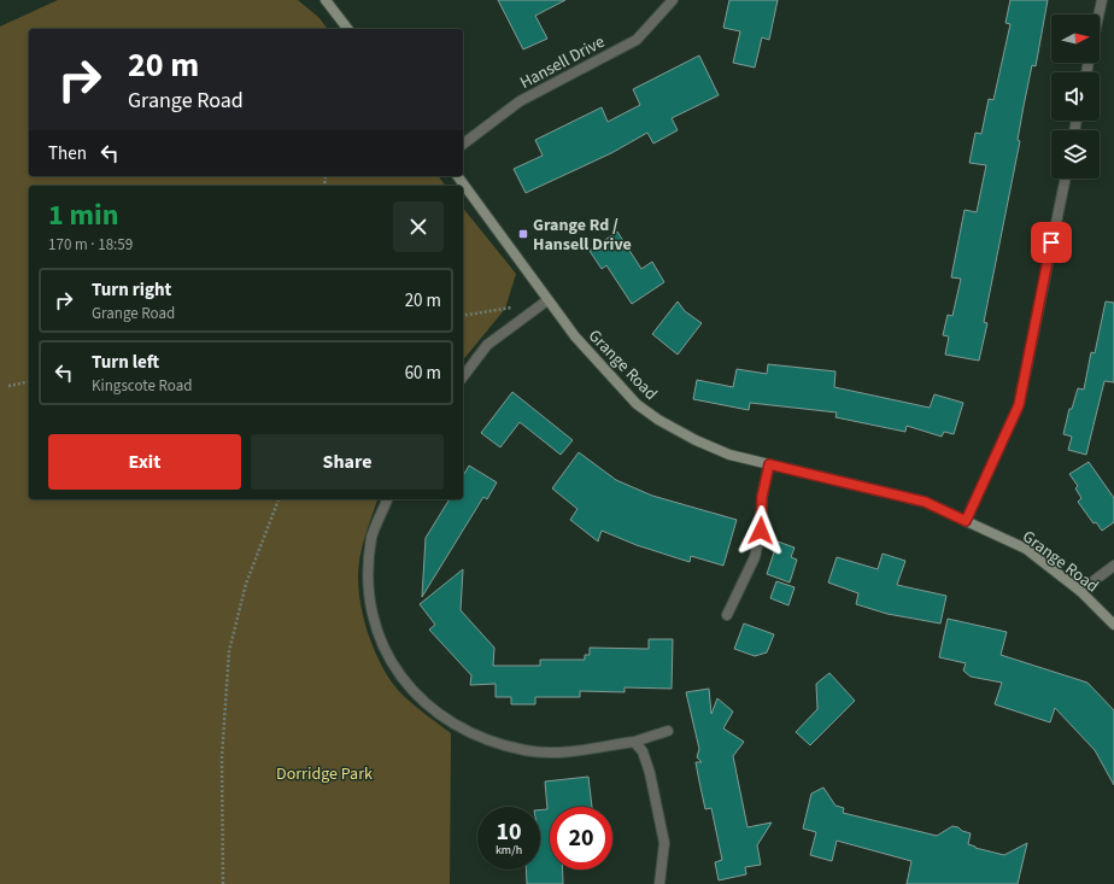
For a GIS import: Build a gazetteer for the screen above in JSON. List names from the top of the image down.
{
  "streets": {
    "main road": ["Grange Road"],
    "street": ["Hansell Drive"]
  },
  "parks": ["Dorridge Park"],
  "places": {
    "transit": ["Grange Rd / Hansell Drive"]
  },
  "north": "right",
  "page": {
    "turn": ["20 m", "Grange Road"],
    "then": "Then",
    "heading": ["1 min", "170 m · 18:59"],
    "list": [
      {
        "name": "Turn right",
        "note": "Grange Road",
        "value": "20 m"
      },
      {
        "name": "Turn left",
        "note": "Kingscote Road",
        "value": "60 m"
      }
    ],
    "buttons": ["Exit", "Share"],
    "speed": "10 km/h",
    "limit": "20"
  }
}
